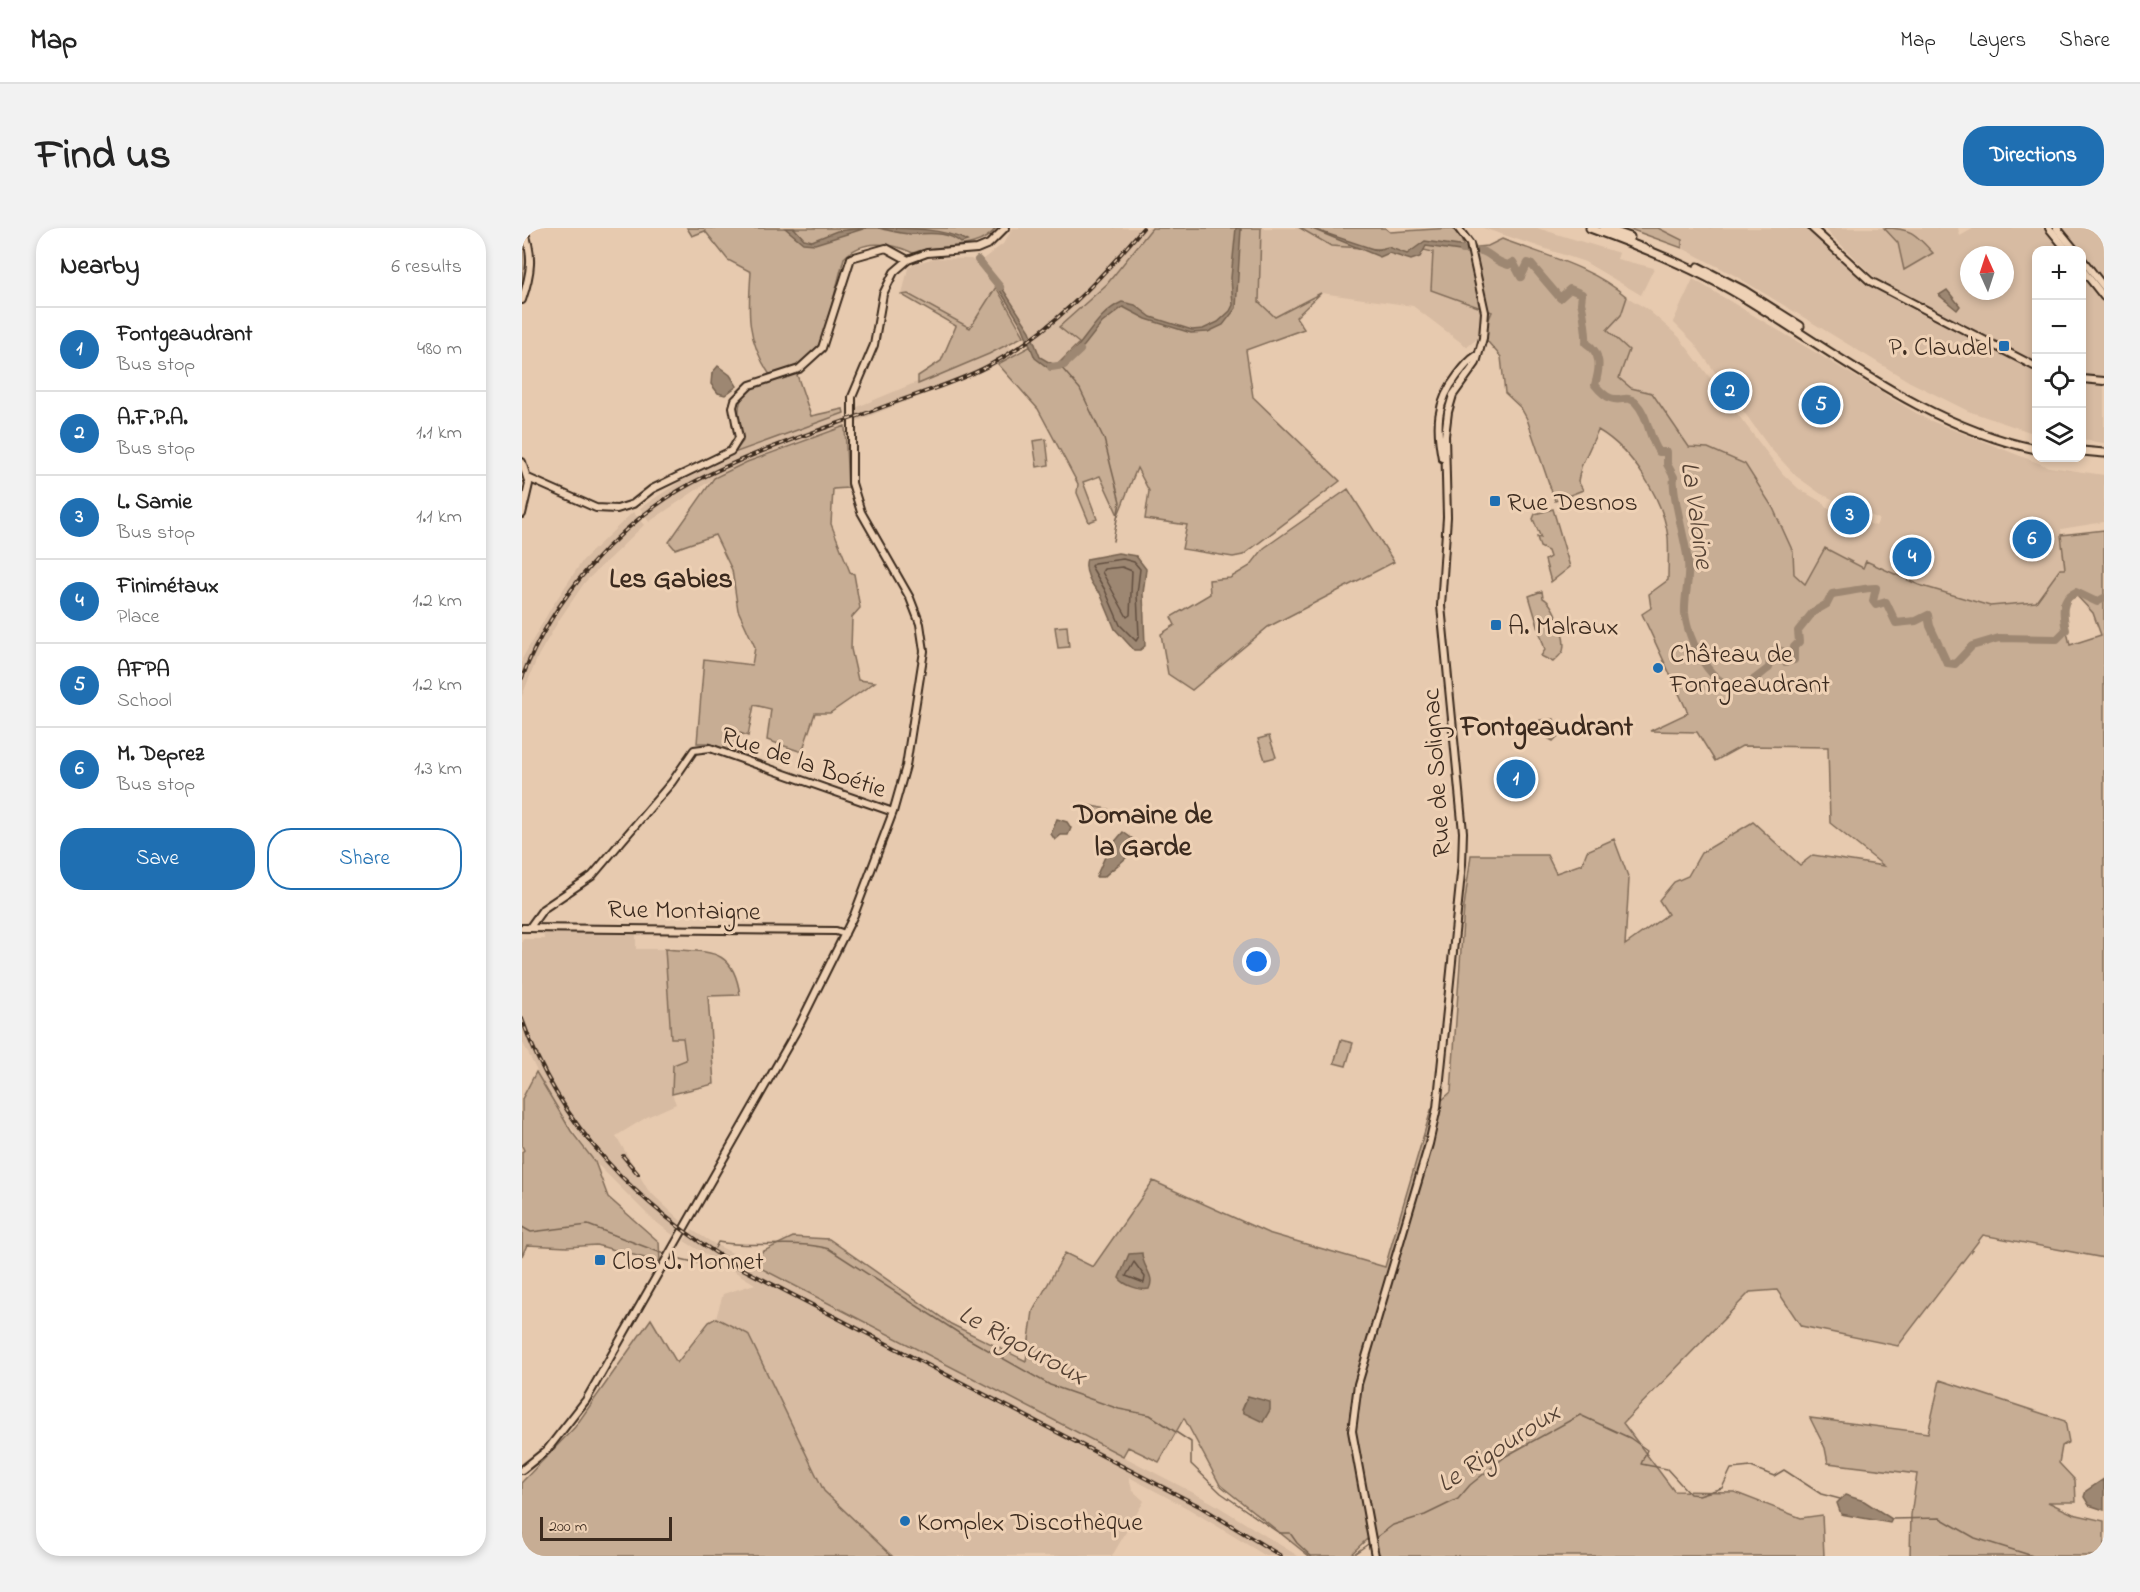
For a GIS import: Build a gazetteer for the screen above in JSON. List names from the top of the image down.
{
  "streets": {
    "street": ["Rue de la Boétie", "Rue de Solignac", "Rue Montaigne"]
  },
  "crossings": [
    ["Rue de la Boétie", "Rue Montaigne"]
  ],
  "districts": ["Les Gabies", "Fontgeaudrant", "Domaine de la Garde"],
  "water": ["La Valoine", "Le Rigouroux"],
  "places": {
    "transit": [
      "P. Claudel",
      "Rue Desnos",
      "A. Malraux",
      "Clos J. Monnet"
    ],
    "other": ["Château de Fontgeaudrant", "Komplex Discothèque"]
  },
  "scale_bar": "200 m",
  "north": "top",
  "page": {
    "header": "Map",
    "nav": ["Map", "Layers", "Share"],
    "title": "Find us",
    "buttons": [
      "Directions",
      ["Save", "Share"]
    ],
    "heading": ["Nearby", "6 results"],
    "map_buttons": ["+", "−"],
    "list": [
      {
        "mark": "1",
        "name": "Fontgeaudrant",
        "note": "Bus stop",
        "value": "480 m"
      },
      {
        "mark": "2",
        "name": "A.F.P.A.",
        "note": "Bus stop",
        "value": "1.1 km"
      },
      {
        "mark": "3",
        "name": "L. Samie",
        "note": "Bus stop",
        "value": "1.1 km"
      },
      {
        "mark": "4",
        "name": "Finimétaux",
        "note": "Place",
        "value": "1.2 km"
      },
      {
        "mark": "5",
        "name": "AFPA",
        "note": "School",
        "value": "1.2 km"
      },
      {
        "mark": "6",
        "name": "M. Deprez",
        "note": "Bus stop",
        "value": "1.3 km"
      }
    ],
    "pins": [
      "2",
      "5",
      "3",
      "6",
      "4",
      "1"
    ],
    "scale": "200 m"
  }
}
